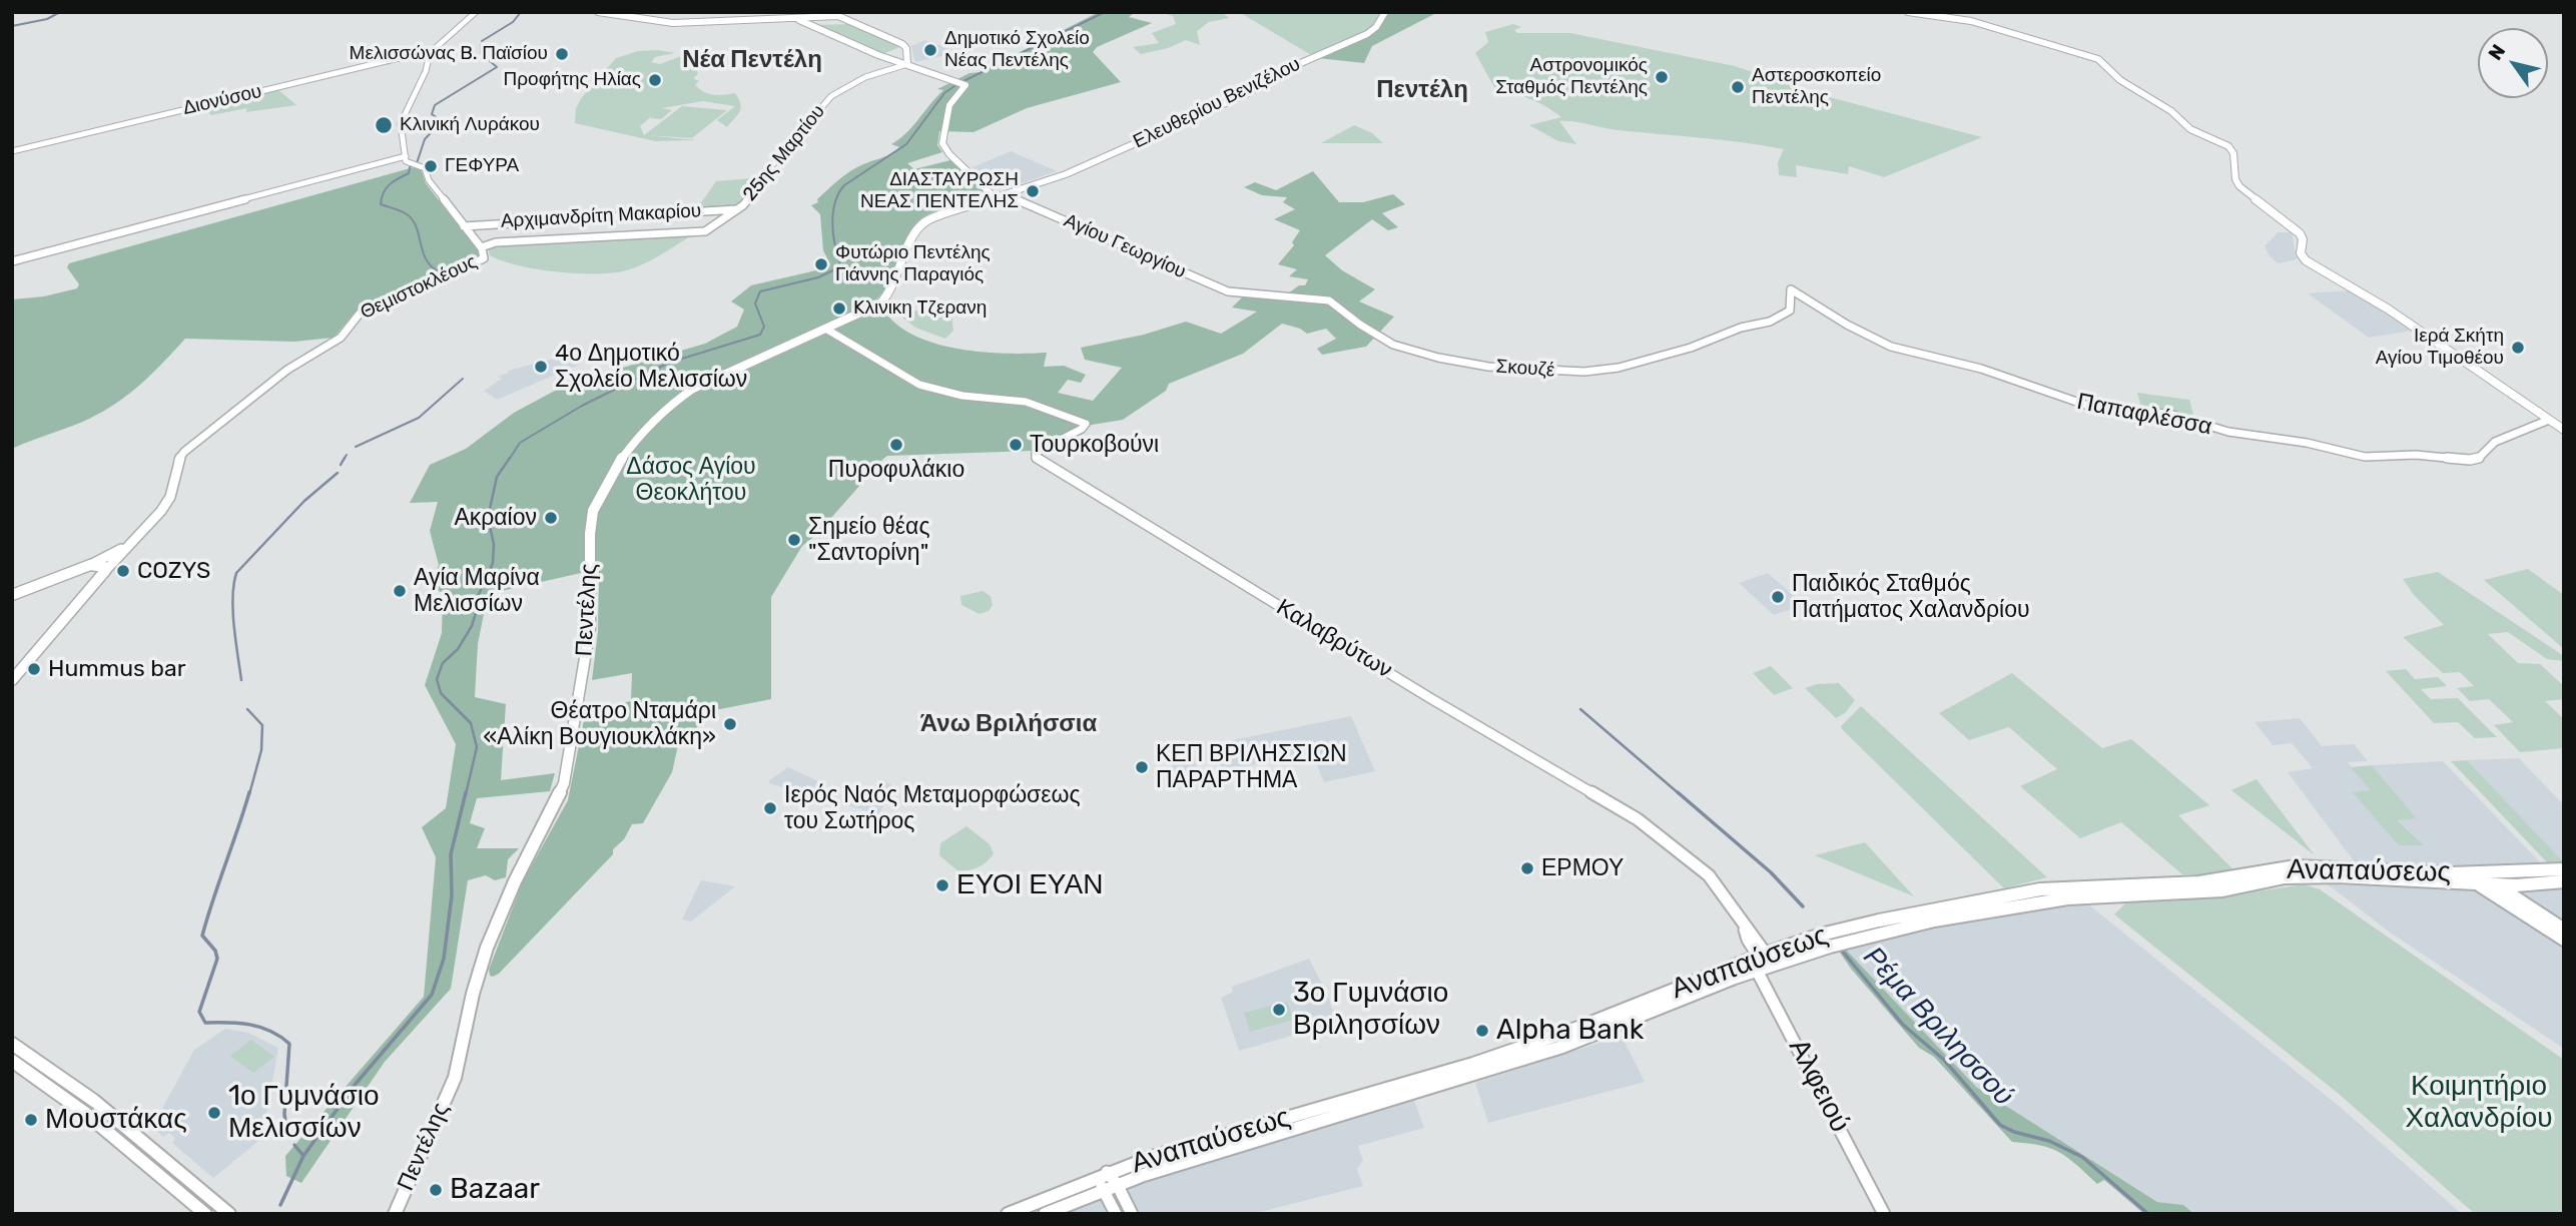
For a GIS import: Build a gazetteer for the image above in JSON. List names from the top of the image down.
{
  "streets": {
    "main road": ["Ελευθερίου Βενιζέλου", "Πεντέλης", "Αναπαύσεως"],
    "street": [
      "Διονύσου",
      "25ης Μαρτίου",
      "Αρχιμανδρίτη Μακαρίου",
      "Αγίου Γεωργίου",
      "Θεμιστοκλέους",
      "Σκουζέ",
      "Παπαφλέσσα",
      "Καλαβρύτων",
      "Αλφειού"
    ]
  },
  "crossings": [
    ["Ελευθερίου Βενιζέλου", "Αγίου Γεωργίου"],
    ["Ελευθερίου Βενιζέλου", "Πεντέλης"],
    ["25ης Μαρτίου", "Αρχιμανδρίτη Μακαρίου"],
    ["25ης Μαρτίου", "Θεμιστοκλέους"],
    ["Αγίου Γεωργίου", "Σκουζέ"],
    ["Αγίου Γεωργίου", "Πεντέλης"],
    ["Σκουζέ", "Παπαφλέσσα"],
    ["Πεντέλης", "Καλαβρύτων"],
    ["Καλαβρύτων", "Αλφειού"],
    ["Αναπαύσεως", "Αλφειού"]
  ],
  "districts": ["Νέα Πεντέλη", "Πεντέλη", "Άνω Βριλήσσια"],
  "water": ["Ρέμα Βριλησσού"],
  "parks": ["Δάσος Αγίου Θεοκλήτου", "Κοιμητήριο Χαλανδρίου"],
  "places": [
    "Δημοτικό Σχολείο Νέας Πεντέλης",
    "Μελισσώνας B. Παϊσίου",
    "Αστρονομικός Σταθμός Πεντέλης",
    "Προφήτης Ηλίας",
    "Αστεροσκοπείο Πεντέλης",
    "Κλινική Λυράκου",
    "ΓΕΦΥΡΑ",
    "ΔΙΑΣΤΑΥΡΩΣΗ ΝΕΑΣ ΠΕΝΤΕΛΗΣ",
    "Φυτώριο Πεντέλης Γιάννης Παραγιός",
    "Kλινικη Tζερανη",
    "Ιερά Σκήτη Αγίου Τιμοθέου",
    "4ο Δημοτικό Σχολείο Μελισσίων",
    "Πυροφυλάκιο",
    "Τουρκοβούνι",
    "Ακραίον",
    "Σημείο θέας \"Σαντορίνη\"",
    "COZYS",
    "Αγία Μαρίνα Μελισσίων",
    "Παιδικός Σταθμός Πατήματος Χαλανδρίου",
    "Hummus bar",
    "Θέατρο Νταμάρι «Αλίκη Βουγιουκλάκη»",
    "ΚΕΠ ΒΡΙΛΗΣΣΙΩΝ ΠΑΡΑΡΤΗΜΑ",
    "Ιερός Ναός Μεταμορφώσεως του Σωτήρος",
    "ΕΡΜΟΥ",
    "ΕΥΟΙ ΕΥΑΝ",
    "3ο Γυμνάσιο Βριλησσίων",
    "Alpha Bank",
    "1ο Γυμνάσιο Μελισσίων",
    "Μουστάκας",
    "Bazaar"
  ],
  "north": "top left"
}
